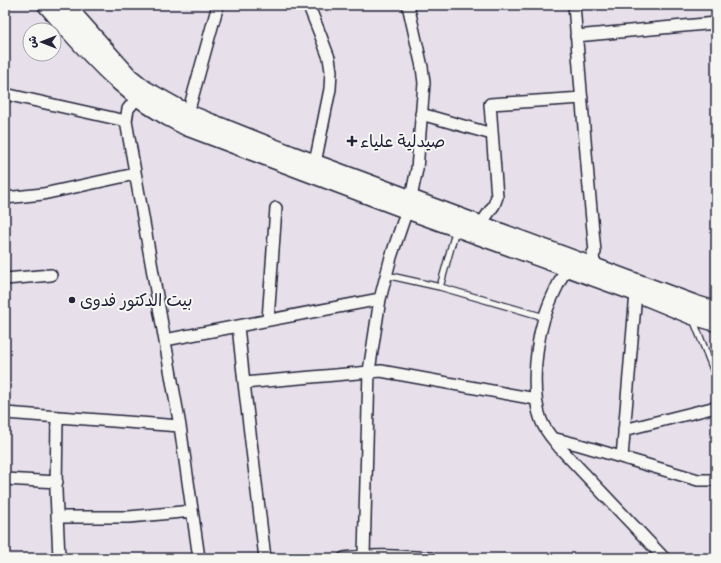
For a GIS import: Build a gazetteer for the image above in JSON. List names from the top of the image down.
{
  "places": {
    "health": ["صيدلية علياء"],
    "other": ["بيت الدكتور فدوى"]
  },
  "north": "left"
}
